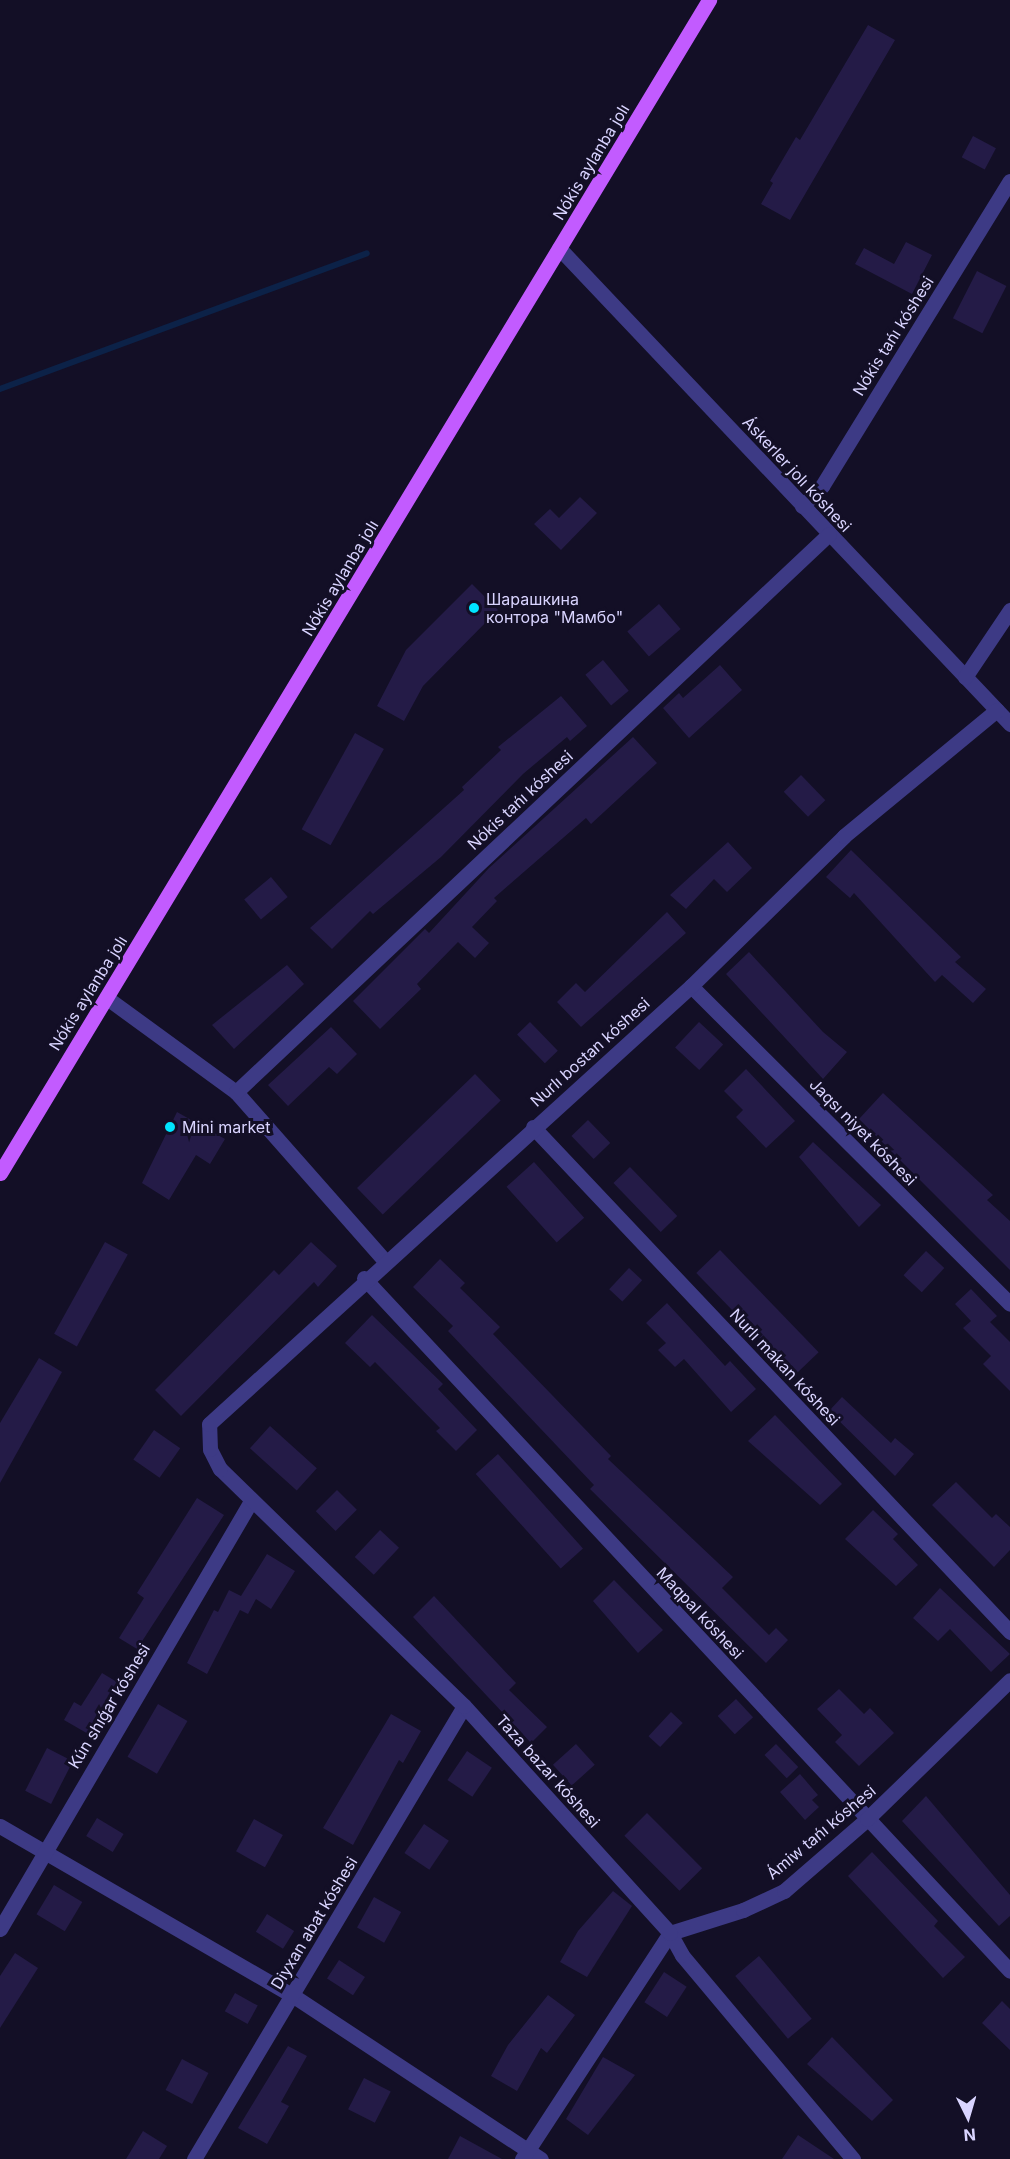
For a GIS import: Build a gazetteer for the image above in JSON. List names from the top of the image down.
{
  "streets": {
    "main road": ["Nókis aylanba jolı"],
    "street": [
      "Nókis tańı kóshesi",
      "Áskerler jolı kóshesi",
      "Nurlı bostan kóshesi",
      "Jaqsı niyet kóshesi",
      "Nurlı makan kóshesi",
      "Maqpal kóshesi",
      "Kún shıǵar kóshesi",
      "Taza bazar kóshesi",
      "Ámiw tańı kóshesi",
      "Diyxan abat kóshesi"
    ]
  },
  "crossings": [
    ["Nókis aylanba jolı", "Áskerler jolı kóshesi"],
    ["Nókis tańı kóshesi", "Áskerler jolı kóshesi"],
    ["Áskerler jolı kóshesi", "Nurlı bostan kóshesi"],
    ["Nurlı bostan kóshesi", "Jaqsı niyet kóshesi"],
    ["Nurlı bostan kóshesi", "Nurlı makan kóshesi"],
    ["Nurlı bostan kóshesi", "Maqpal kóshesi"],
    ["Nurlı bostan kóshesi", "Taza bazar kóshesi"],
    ["Maqpal kóshesi", "Ámiw tańı kóshesi"],
    ["Kún shıǵar kóshesi", "Taza bazar kóshesi"],
    ["Taza bazar kóshesi", "Ámiw tańı kóshesi"],
    ["Taza bazar kóshesi", "Diyxan abat kóshesi"]
  ],
  "places": ["Шарашкина контора \"Мамбо\"", "Mini market"],
  "north": "bottom"
}
